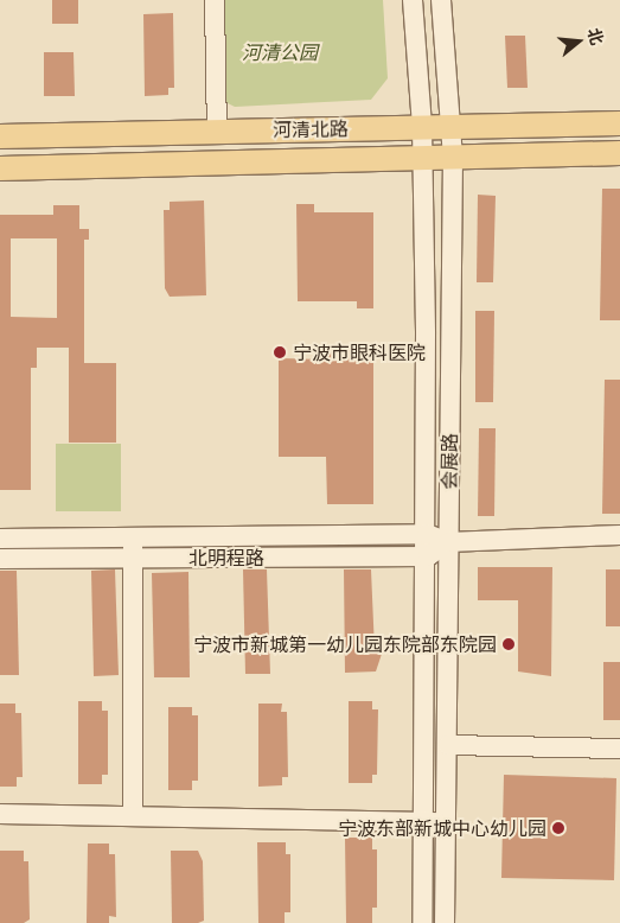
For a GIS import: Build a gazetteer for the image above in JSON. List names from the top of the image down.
{
  "streets": {
    "main road": ["河清北路"],
    "street": ["会展路", "北明程路"]
  },
  "crossings": [
    ["河清北路", "会展路"],
    ["会展路", "北明程路"]
  ],
  "parks": ["河清公园"],
  "places": ["宁波市眼科医院", "宁波市新城第一幼儿园东院部东院园", "宁波东部新城中心幼儿园"],
  "north": "right"
}
